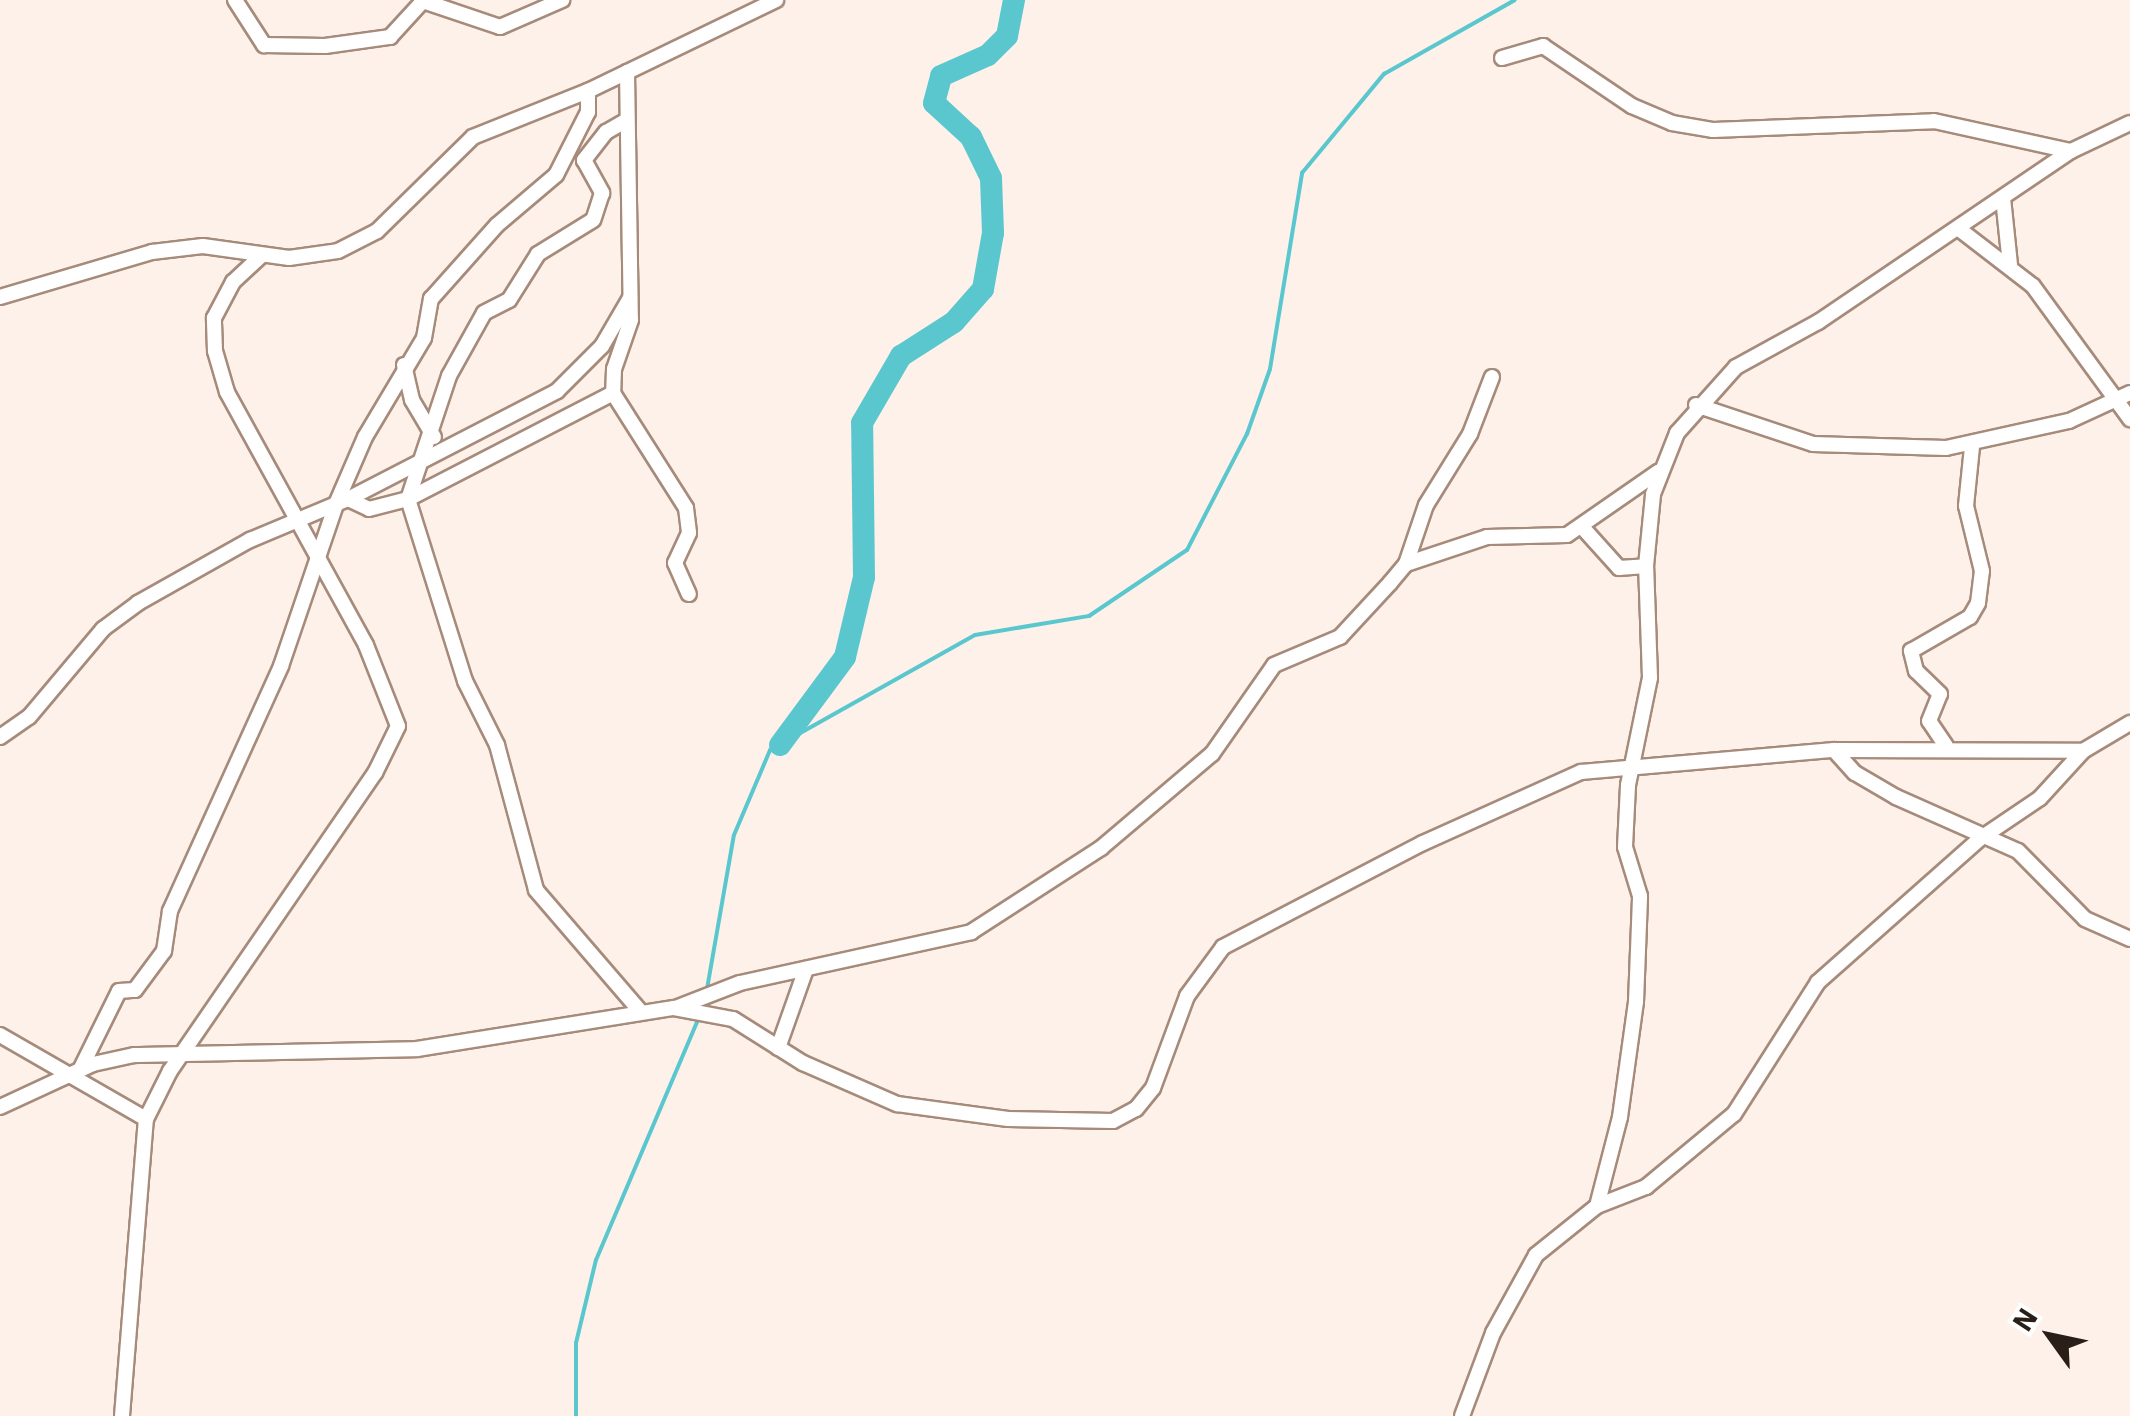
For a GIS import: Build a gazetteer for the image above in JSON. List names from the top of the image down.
{
  "north": "top left"
}
